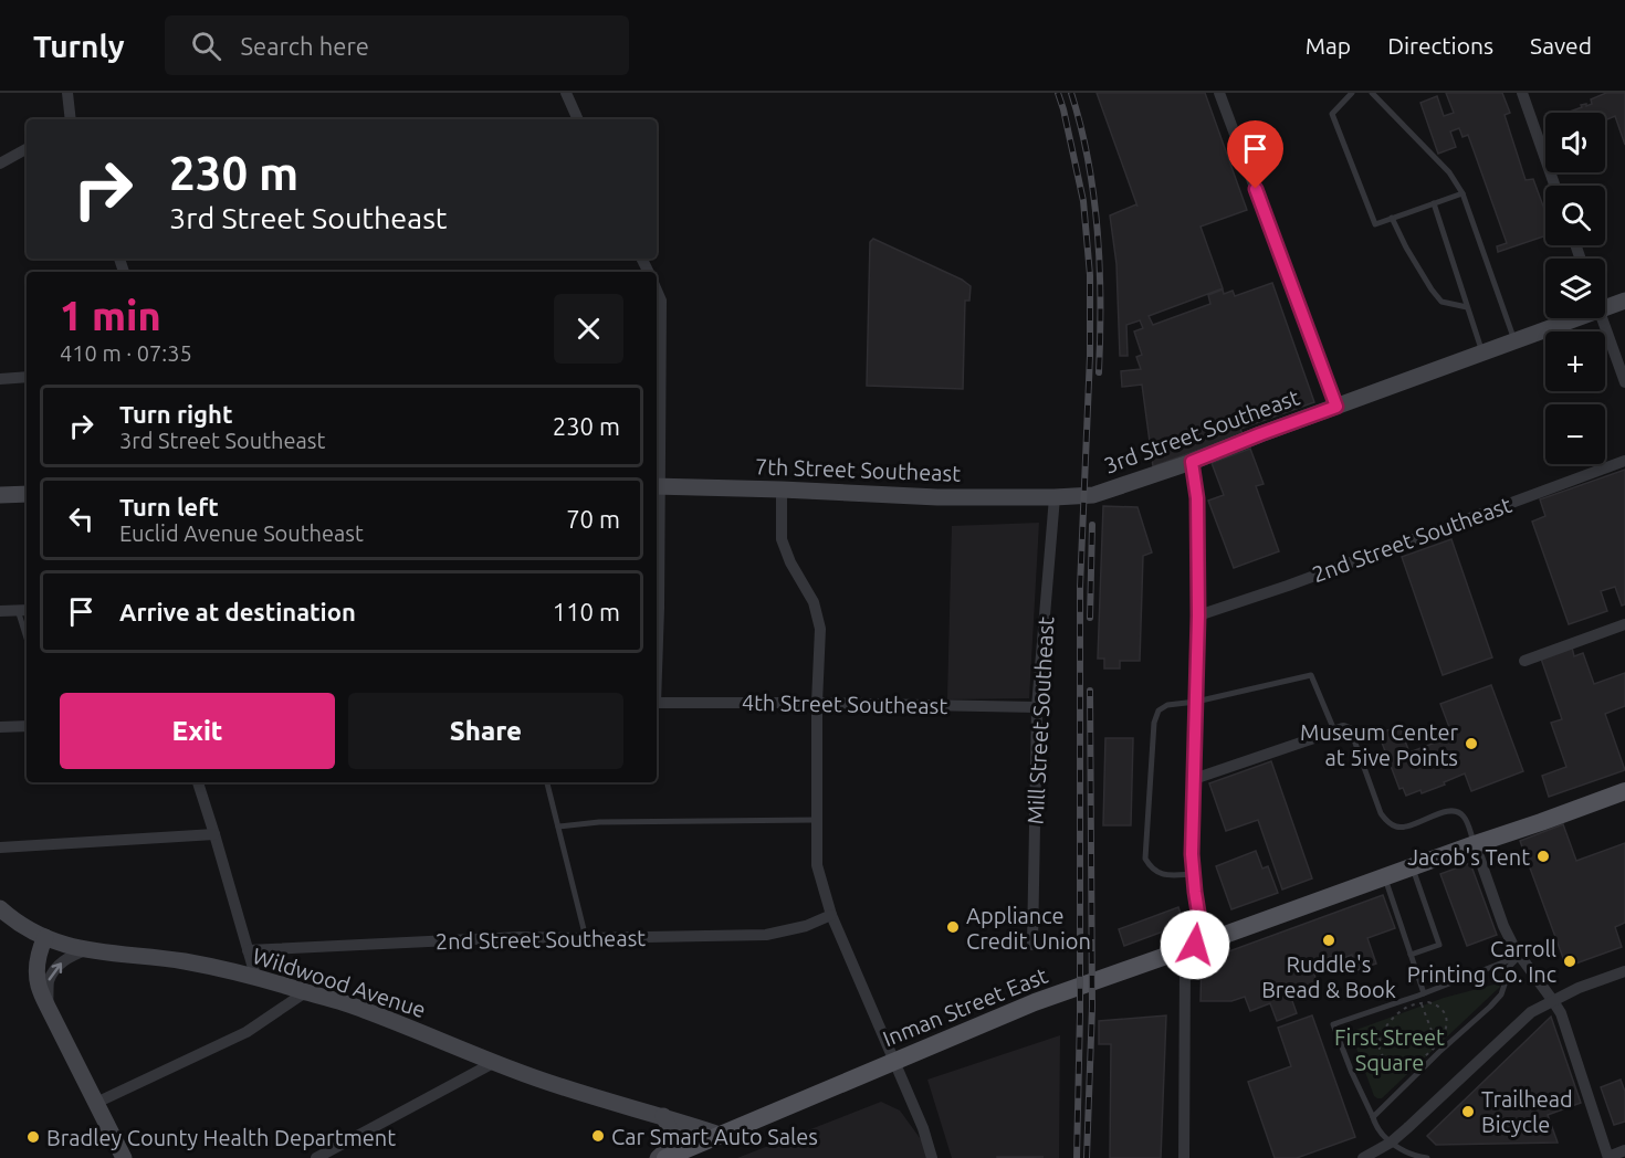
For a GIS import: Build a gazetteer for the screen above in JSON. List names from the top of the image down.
{
  "streets": {
    "main road": ["Inman Street East"],
    "street": [
      "3rd Street Southeast",
      "7th Street Southeast",
      "2nd Street Southeast",
      "4th Street Southeast",
      "Mill Street Southeast",
      "Wildwood Avenue"
    ]
  },
  "crossings": [
    ["3rd Street Southeast", "7th Street Southeast"],
    ["3rd Street Southeast", "Mill Street Southeast"],
    ["7th Street Southeast", "Mill Street Southeast"],
    ["4th Street Southeast", "Mill Street Southeast"],
    ["Wildwood Avenue", "Inman Street East"]
  ],
  "parks": ["First Street Square"],
  "places": [
    "Museum Center at 5ive Points",
    "Jacob's Tent",
    "Appliance Credit Union",
    "Ruddle's Bread & Book",
    "Carroll Printing Co. Inc",
    "Trailhead Bicycle",
    "Car Smart Auto Sales",
    "Bradley County Health Department"
  ],
  "page": {
    "header": "Turnly",
    "search": "Search here",
    "nav": ["Map", "Directions", "Saved"],
    "map_buttons": ["+", "−"],
    "turn": ["230 m", "3rd Street Southeast"],
    "heading": ["1 min", "410 m · 07:35"],
    "list": [
      {
        "name": "Turn right",
        "note": "3rd Street Southeast",
        "value": "230 m"
      },
      {
        "name": "Turn left",
        "note": "Euclid Avenue Southeast",
        "value": "70 m"
      },
      {
        "name": "Arrive at destination",
        "value": "110 m"
      }
    ],
    "buttons": ["Exit", "Share"]
  }
}
